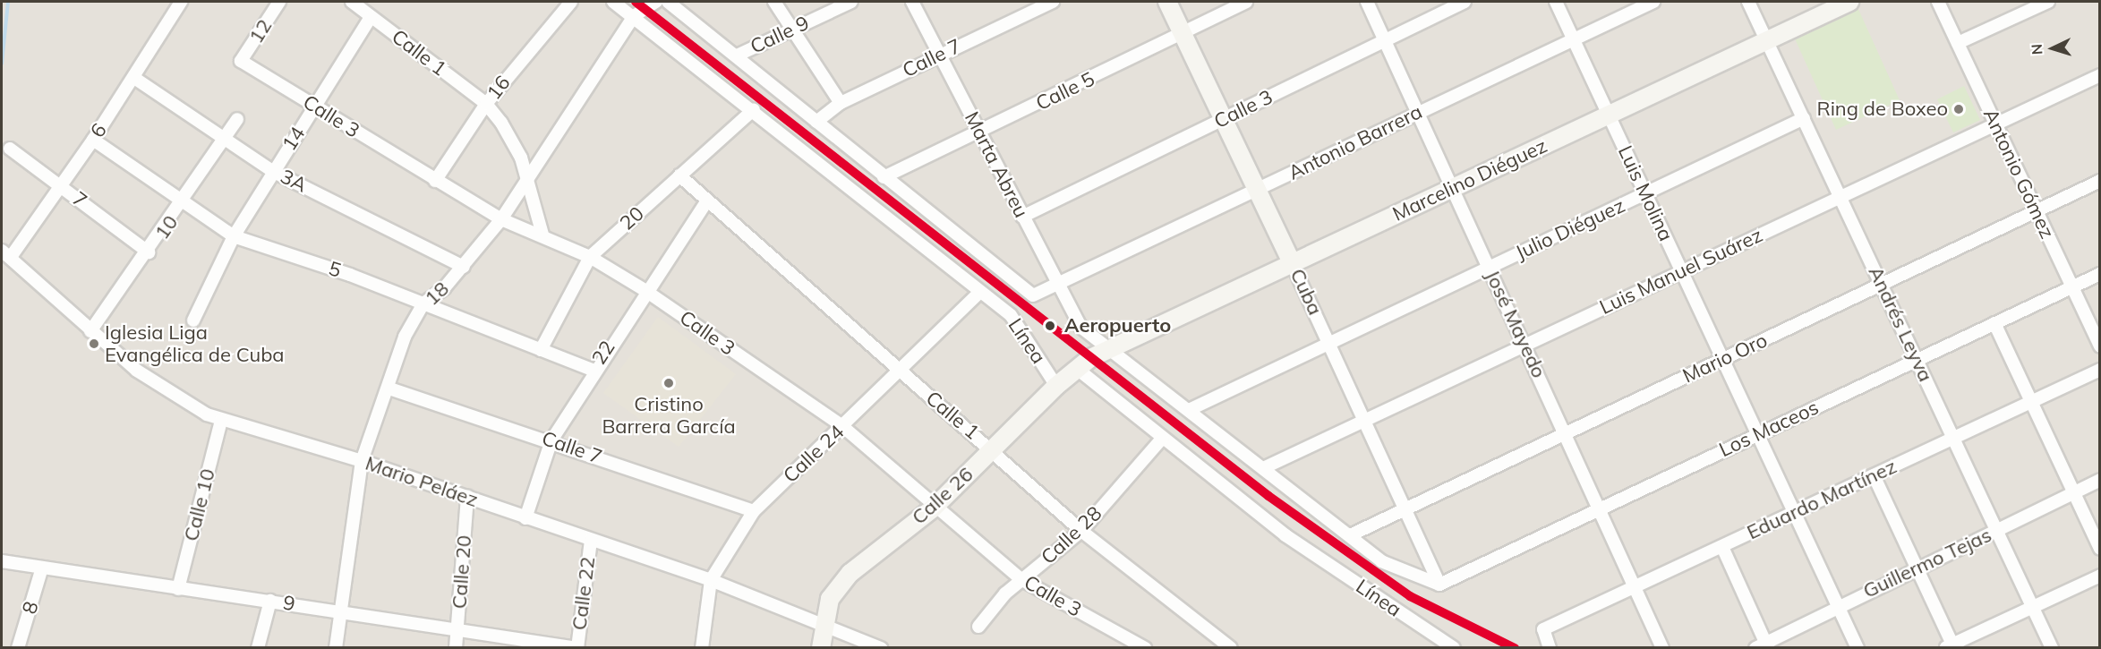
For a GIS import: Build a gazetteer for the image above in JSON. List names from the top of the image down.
{
  "streets": {
    "street": [
      "12",
      "Calle 9",
      "Calle 1",
      "Calle 7",
      "16",
      "Calle 5",
      "Calle 3",
      "6",
      "14",
      "Antonio Barrera",
      "Marta Abreu",
      "Antonio Gómez",
      "Marcelino Diéguez",
      "3A",
      "Luis Molina",
      "7",
      "20",
      "10",
      "Julio Diéguez",
      "5",
      "Luis Manuel Suárez",
      "Cuba",
      "18",
      "José Mayedo",
      "Andrés Leyva",
      "Línea",
      "22",
      "Mario Oro",
      "Los Maceos",
      "Calle 24",
      "Mario Peláez",
      "Calle 26",
      "Eduardo Martínez",
      "Calle 10",
      "Calle 28",
      "Guillermo Tejas",
      "Calle 20",
      "Calle 22",
      "9",
      "8"
    ]
  },
  "crossings": [
    ["12", "Calle 3"],
    ["Calle 9", "Línea"],
    ["Calle 1", "16"],
    ["Calle 1", "Calle 3"],
    ["Calle 1", "14"],
    ["Calle 1", "20"],
    ["Calle 1", "18"],
    ["Calle 1", "22"],
    ["Calle 1", "Calle 24"],
    ["Calle 1", "Calle 26"],
    ["Calle 1", "Calle 28"],
    ["Calle 7", "Marta Abreu"],
    ["Calle 7", "18"],
    ["Calle 7", "Línea"],
    ["Calle 7", "22"],
    ["Calle 7", "Calle 24"],
    ["16", "Calle 3"],
    ["Calle 5", "Marta Abreu"],
    ["Calle 5", "Cuba"],
    ["Calle 5", "Línea"],
    ["Calle 3", "14"],
    ["Calle 3", "Marta Abreu"],
    ["Calle 3", "20"],
    ["Calle 3", "Cuba"],
    ["Calle 3", "18"],
    ["Calle 3", "José Mayedo"],
    ["Calle 3", "22"],
    ["Calle 3", "Calle 24"],
    ["Calle 3", "Calle 26"],
    ["Calle 3", "Calle 28"],
    ["6", "3A"],
    ["6", "7"],
    ["6", "5"],
    ["6", "Mario Peláez"],
    ["14", "3A"],
    ["14", "5"],
    ["Antonio Barrera", "Marta Abreu"],
    ["Antonio Barrera", "Luis Molina"],
    ["Antonio Barrera", "Cuba"],
    ["Antonio Barrera", "José Mayedo"],
    ["Antonio Barrera", "Línea"],
    ["Marta Abreu", "Línea"],
    ["Antonio Gómez", "Luis Manuel Suárez"],
    ["Antonio Gómez", "Mario Oro"],
    ["Antonio Gómez", "Los Maceos"],
    ["Marcelino Diéguez", "Luis Molina"],
    ["Marcelino Diéguez", "Cuba"],
    ["Marcelino Diéguez", "José Mayedo"],
    ["Marcelino Diéguez", "Andrés Leyva"],
    ["Marcelino Diéguez", "Línea"],
    ["Marcelino Diéguez", "Calle 26"],
    ["3A", "10"],
    ["3A", "18"],
    ["Luis Molina", "Julio Diéguez"],
    ["Luis Molina", "Luis Manuel Suárez"],
    ["Luis Molina", "Mario Oro"],
    ["Luis Molina", "Los Maceos"],
    ["Luis Molina", "Eduardo Martínez"],
    ["Luis Molina", "Guillermo Tejas"],
    ["7", "10"],
    ["20", "5"],
    ["20", "Línea"],
    ["10", "5"],
    ["10", "Mario Peláez"],
    ["Julio Diéguez", "Cuba"],
    ["Julio Diéguez", "José Mayedo"],
    ["Julio Diéguez", "Andrés Leyva"],
    ["Julio Diéguez", "Línea"],
    ["5", "18"],
    ["5", "22"],
    ["Luis Manuel Suárez", "Cuba"],
    ["Luis Manuel Suárez", "José Mayedo"],
    ["Luis Manuel Suárez", "Andrés Leyva"],
    ["Luis Manuel Suárez", "Línea"],
    ["Cuba", "Línea"],
    ["Cuba", "Mario Oro"],
    ["Cuba", "Los Maceos"],
    ["18", "Línea"],
    ["18", "Mario Peláez"],
    ["18", "9"],
    ["José Mayedo", "Mario Oro"],
    ["José Mayedo", "Los Maceos"],
    ["José Mayedo", "Eduardo Martínez"],
    ["Andrés Leyva", "Mario Oro"],
    ["Andrés Leyva", "Los Maceos"],
    ["Andrés Leyva", "Eduardo Martínez"],
    ["Andrés Leyva", "Guillermo Tejas"],
    ["Línea", "Mario Oro"],
    ["Línea", "Los Maceos"],
    ["Línea", "Calle 24"],
    ["Línea", "Calle 26"],
    ["Línea", "Calle 28"],
    ["22", "Mario Peláez"],
    ["Calle 24", "Mario Peláez"],
    ["Mario Peláez", "Calle 26"],
    ["Mario Peláez", "Calle 10"],
    ["Mario Peláez", "Calle 20"],
    ["Mario Peláez", "Calle 22"],
    ["Calle 10", "9"],
    ["Calle 20", "9"],
    ["Calle 22", "9"],
    ["9", "8"]
  ],
  "places": [
    "Ring de Boxeo",
    "Aeropuerto",
    "Iglesia Liga Evangélica de Cuba",
    "Cristino Barrera García"
  ],
  "north": "left"
}
